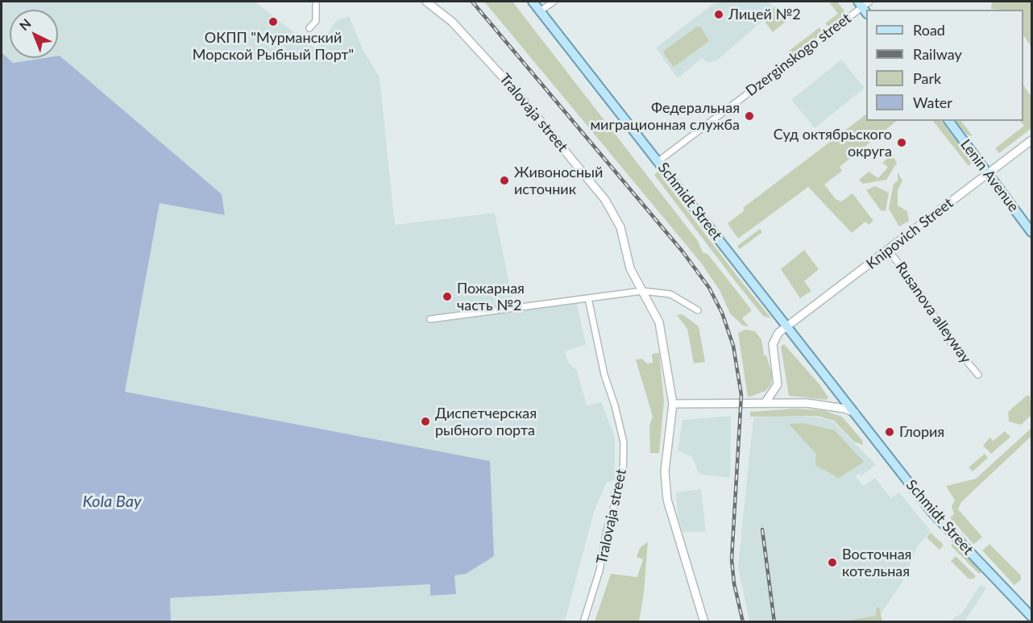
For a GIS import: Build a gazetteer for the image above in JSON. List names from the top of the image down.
{
  "streets": {
    "main road": [
      "Tralovaja street",
      "Lenin Avenue",
      "Schmidt Street",
      "Knipovich Street"
    ],
    "street": ["Dzerginskogo street", "Rusanova alleyway"]
  },
  "crossings": [
    ["Dzerginskogo street", "Schmidt Street"],
    ["Lenin Avenue", "Knipovich Street"],
    ["Schmidt Street", "Knipovich Street"],
    ["Knipovich Street", "Rusanova alleyway"]
  ],
  "water": ["Kola Bay"],
  "places": [
    "Лицей №2",
    "ОКПП \"Мурманский Морской Рыбный Порт\"",
    "Федеральная миграционная служба",
    "Суд октябрьского округа",
    "Живоносный источник",
    "Пожарная часть №2",
    "Диспетчерская рыбного порта",
    "Глория",
    "Восточная котельная"
  ],
  "legend": [
    "Road",
    "Railway",
    "Park",
    "Water"
  ],
  "north": "top left"
}
